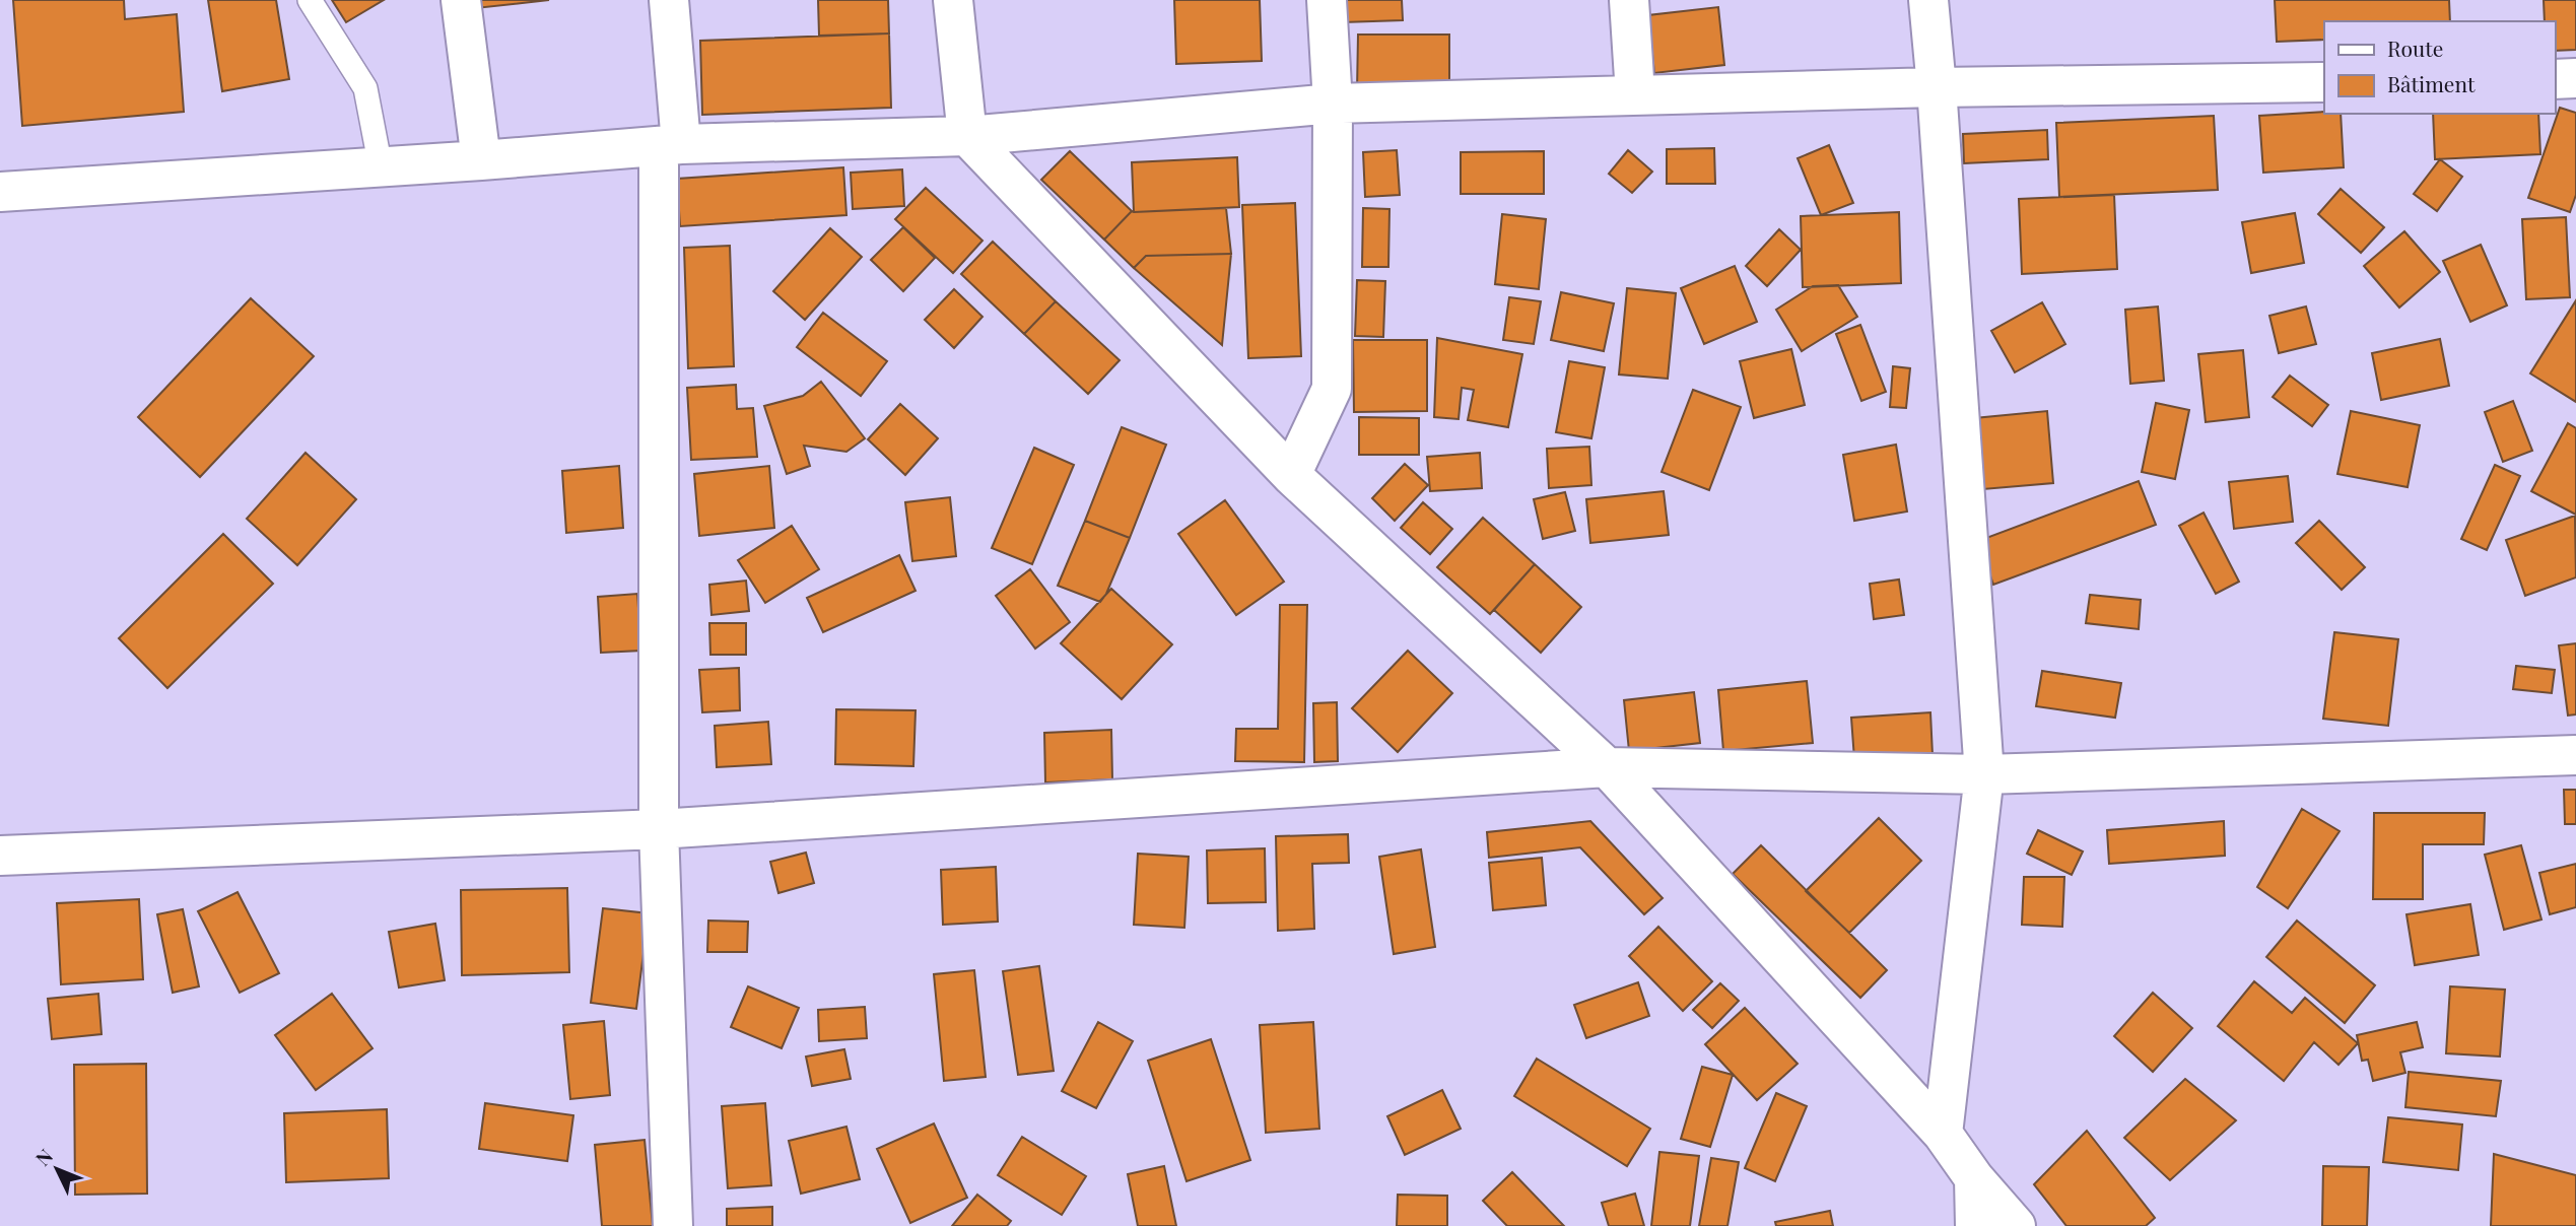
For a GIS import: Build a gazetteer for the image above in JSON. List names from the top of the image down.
{
  "legend": ["Route", "Bâtiment"],
  "north": "top left"
}
